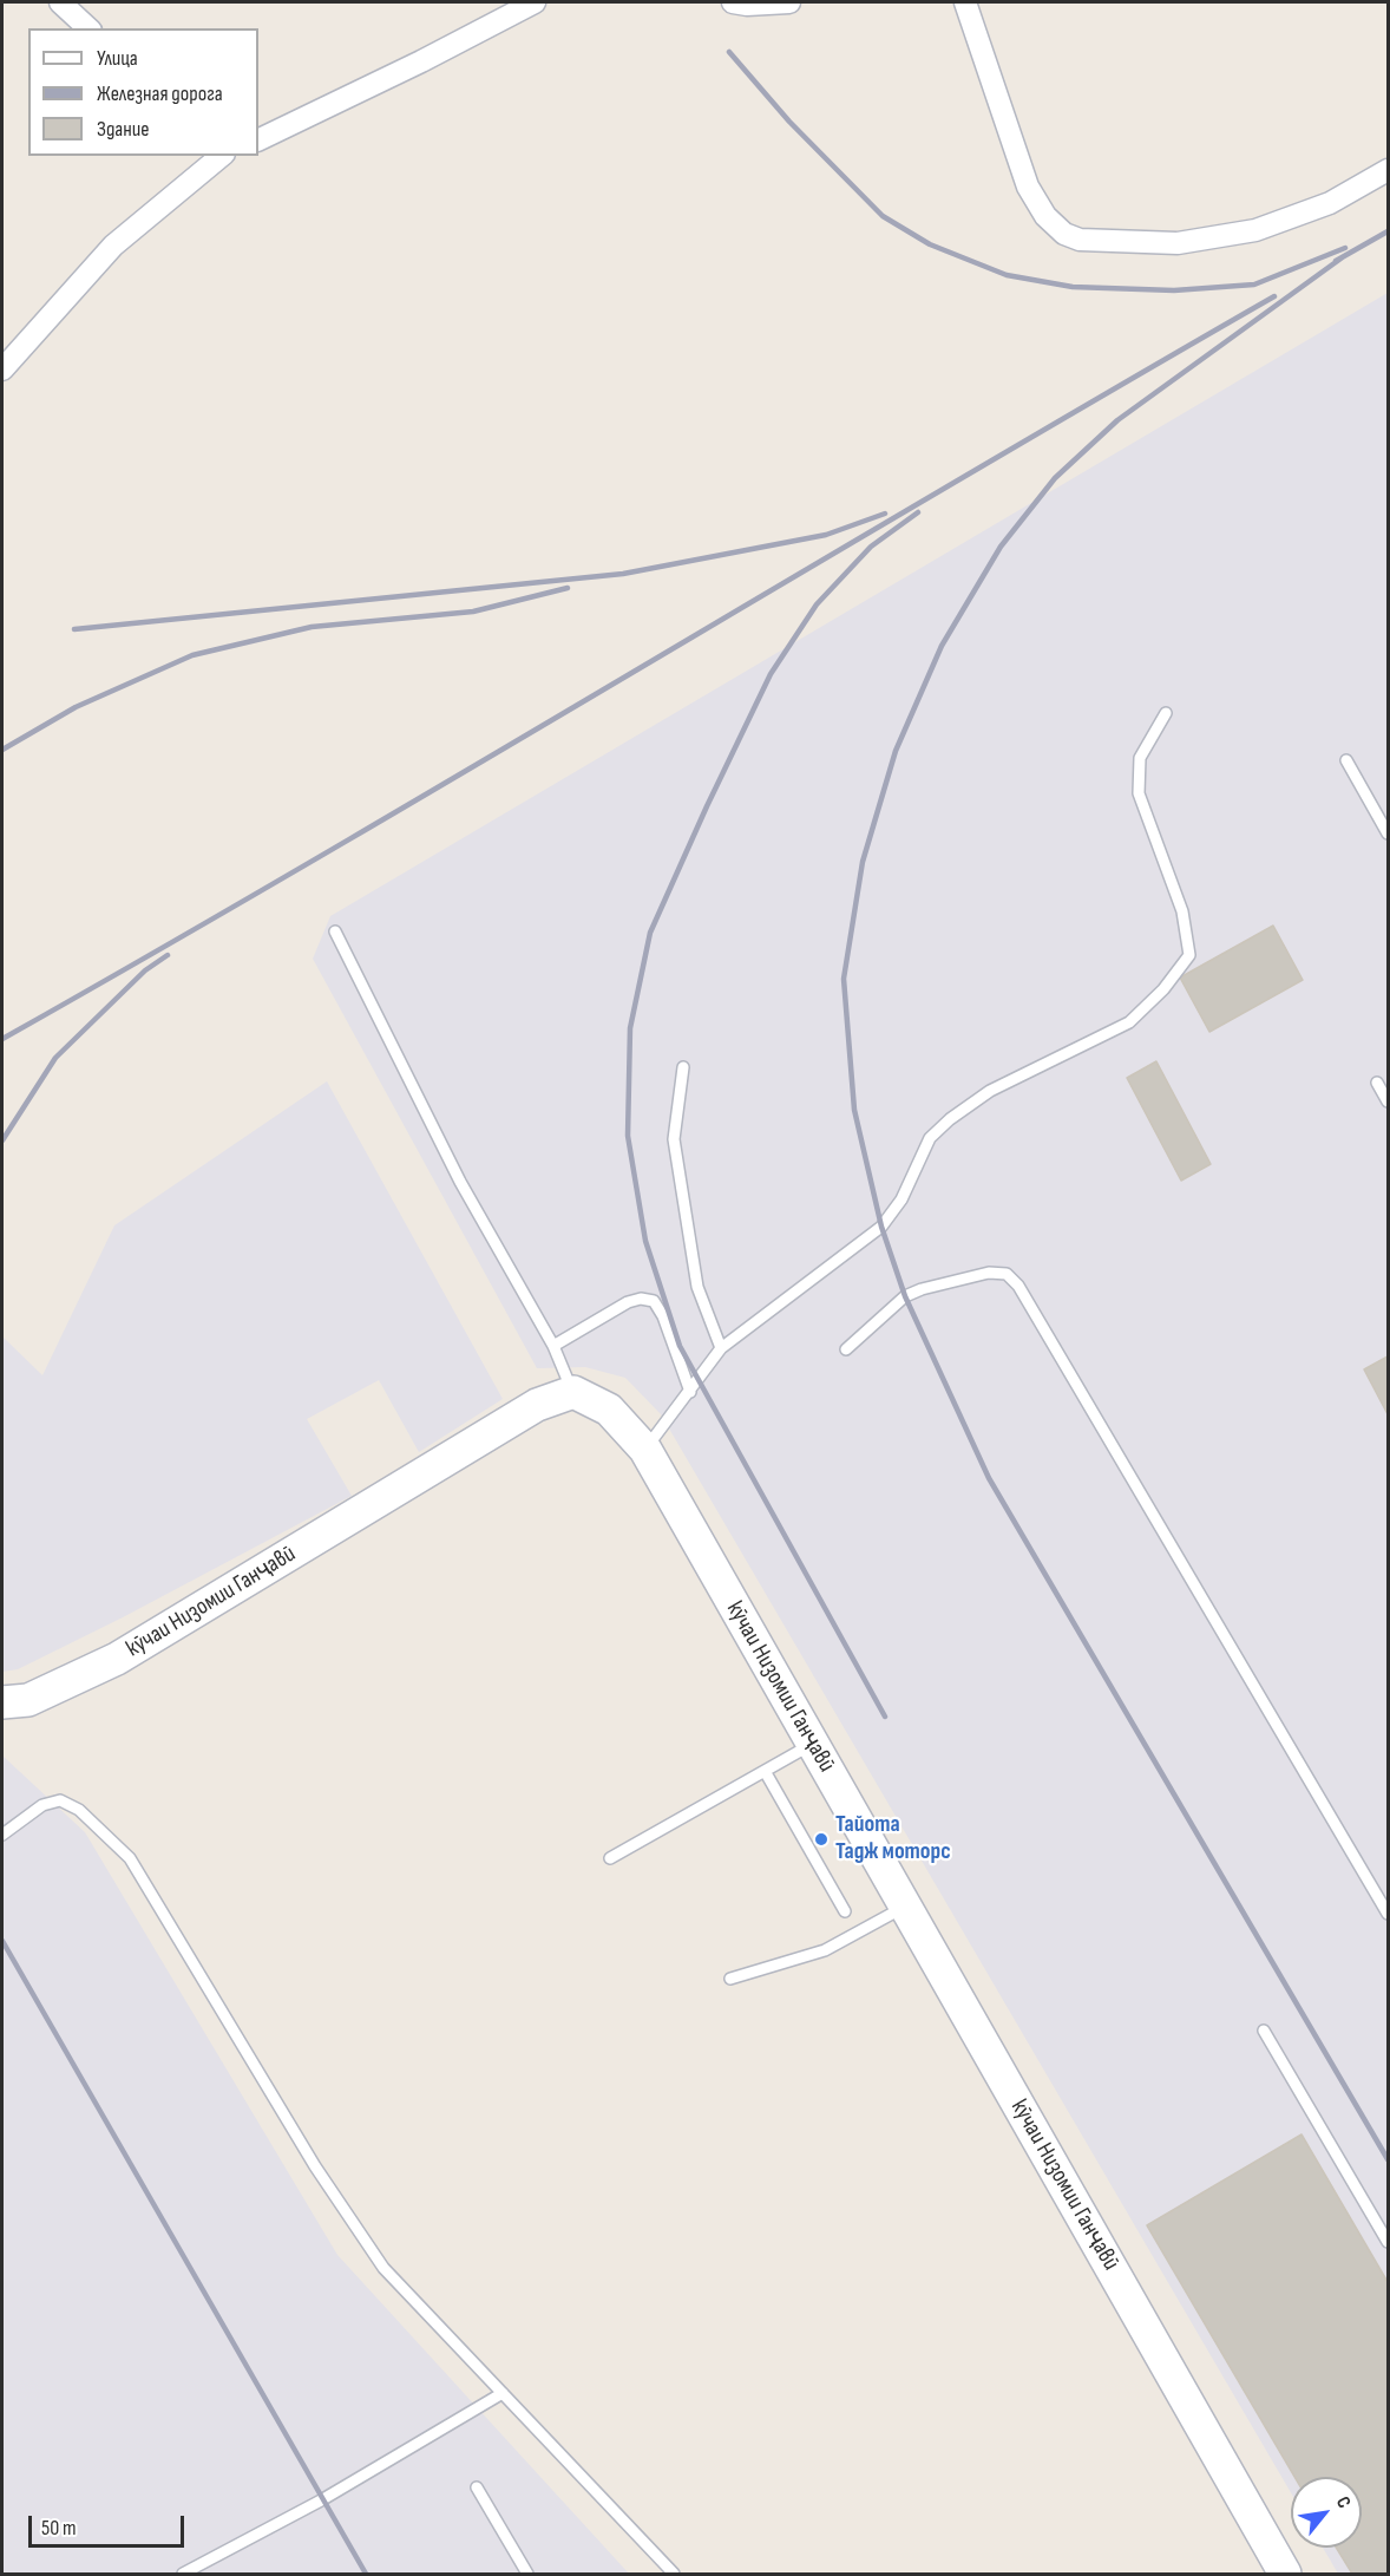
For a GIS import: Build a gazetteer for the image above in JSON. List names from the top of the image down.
{
  "streets": {
    "main road": ["кӯчаи Низомии Ганҷавӣ"]
  },
  "places": ["Тайота Тадж моторс"],
  "legend": ["Улица", "Железная дорога", "Здание"],
  "scale_bar": "50 m",
  "north": "top right"
}
